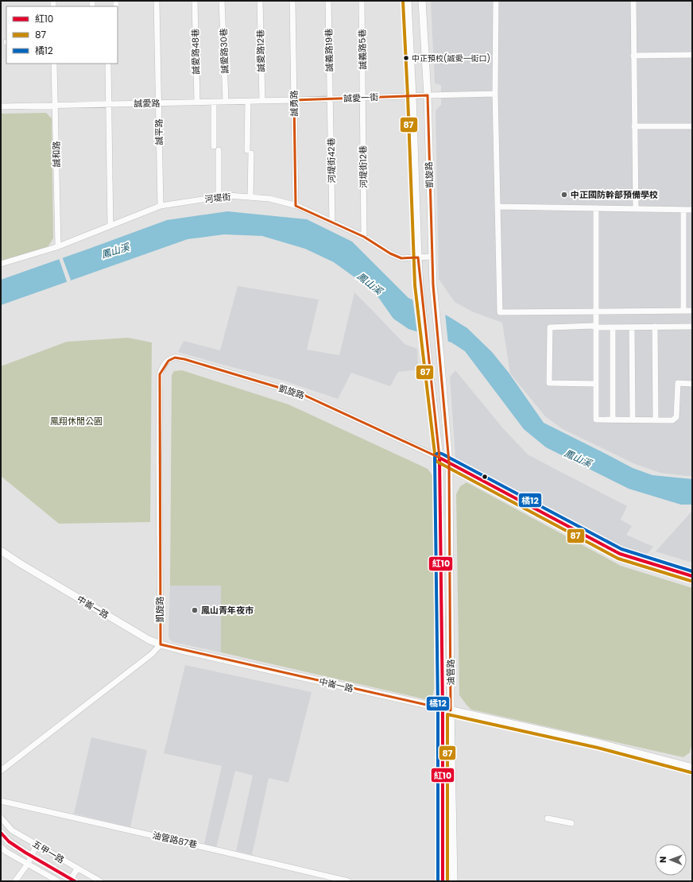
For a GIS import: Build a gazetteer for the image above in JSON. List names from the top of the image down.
{
  "streets": {
    "street": [
      "誠義路5巷",
      "誠義路19巷",
      "誠愛路30巷",
      "誠愛路12巷",
      "誠愛路48巷",
      "誠愛一街",
      "誠愛路",
      "誠勇路",
      "誠平路",
      "誠和路",
      "河堤街42巷",
      "河堤街12巷",
      "凱旋路",
      "河堤街",
      "中崙一路",
      "油管路",
      "油管路87巷",
      "五甲一路"
    ]
  },
  "crossings": [
    ["誠義路5巷", "誠愛一街"],
    ["誠義路5巷", "河堤街12巷"],
    ["誠義路19巷", "誠愛一街"],
    ["誠義路19巷", "河堤街42巷"],
    ["誠愛路30巷", "誠愛路"],
    ["誠愛路12巷", "誠愛路"],
    ["誠愛路48巷", "誠愛路"],
    ["誠愛一街", "誠愛路"],
    ["誠愛一街", "誠勇路"],
    ["誠愛一街", "河堤街42巷"],
    ["誠愛一街", "河堤街12巷"],
    ["誠愛一街", "凱旋路"],
    ["誠愛路", "誠勇路"],
    ["誠愛路", "誠平路"],
    ["誠愛路", "誠和路"],
    ["誠勇路", "河堤街"],
    ["誠平路", "河堤街"],
    ["誠和路", "河堤街"],
    ["河堤街42巷", "河堤街"],
    ["河堤街12巷", "河堤街"],
    ["凱旋路", "河堤街"],
    ["凱旋路", "中崙一路"],
    ["凱旋路", "油管路"],
    ["中崙一路", "油管路"]
  ],
  "water": ["鳳山溪"],
  "parks": ["鳳翔休閒公園"],
  "places": ["中正預校(誠愛一街口)", "中正國防幹部預備學校", "鳳山青年夜市"],
  "lines": ["transit line 87", "transit line 橘12", "transit line 紅10"],
  "legend": ["紅10", "87", "橘12"],
  "north": "left"
}
